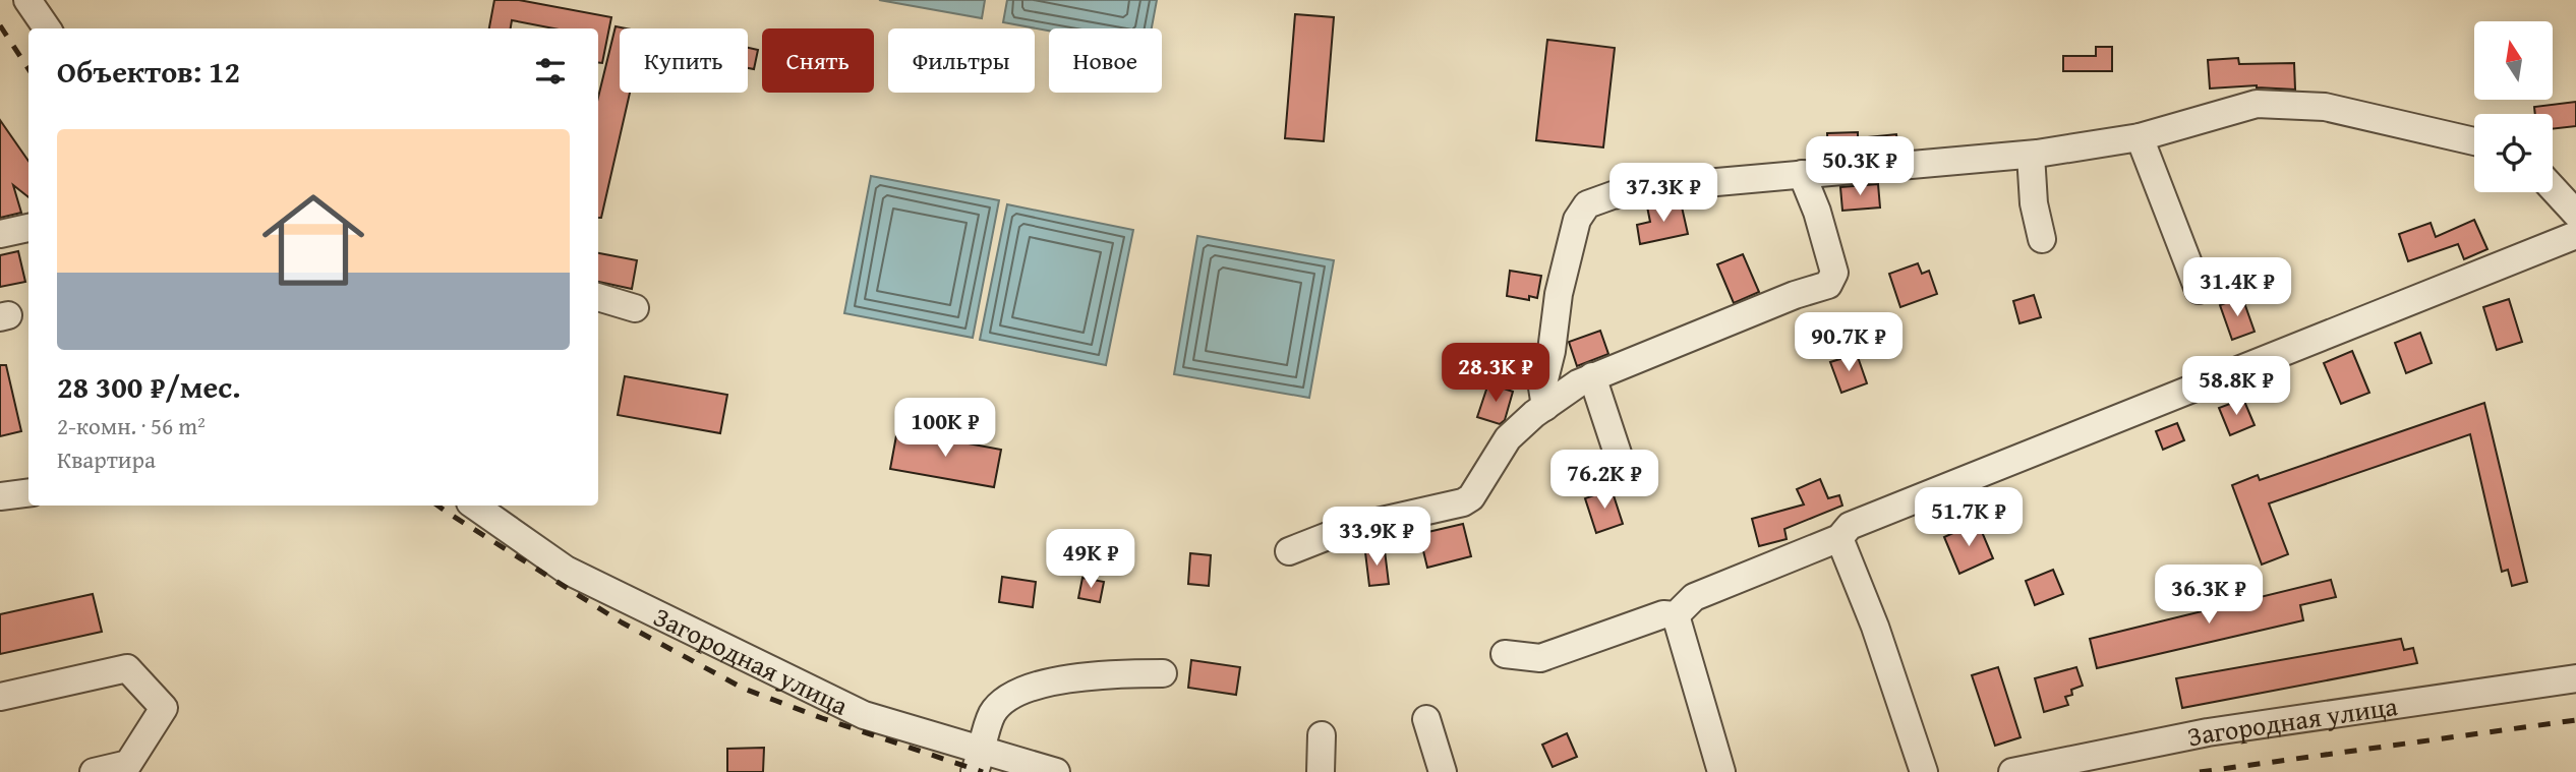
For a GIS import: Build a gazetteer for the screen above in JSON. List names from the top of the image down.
{
  "streets": {
    "street": ["Загородная улица"]
  },
  "north": "top",
  "page": {
    "chip": [
      "Купить",
      "Снять",
      "Фильтры",
      "Новое"
    ],
    "heading": "Объектов: 12",
    "list": [
      {
        "name": "28 300 ₽/мес.",
        "note": "2-комн. · 56 m² · Квартира"
      }
    ],
    "price": [
      "50.3K ₽",
      "37.3K ₽",
      "31.4K ₽",
      "90.7K ₽",
      "28.3K ₽",
      "58.8K ₽",
      "100K ₽",
      "76.2K ₽",
      "51.7K ₽",
      "33.9K ₽",
      "49K ₽",
      "36.3K ₽"
    ]
  }
}
